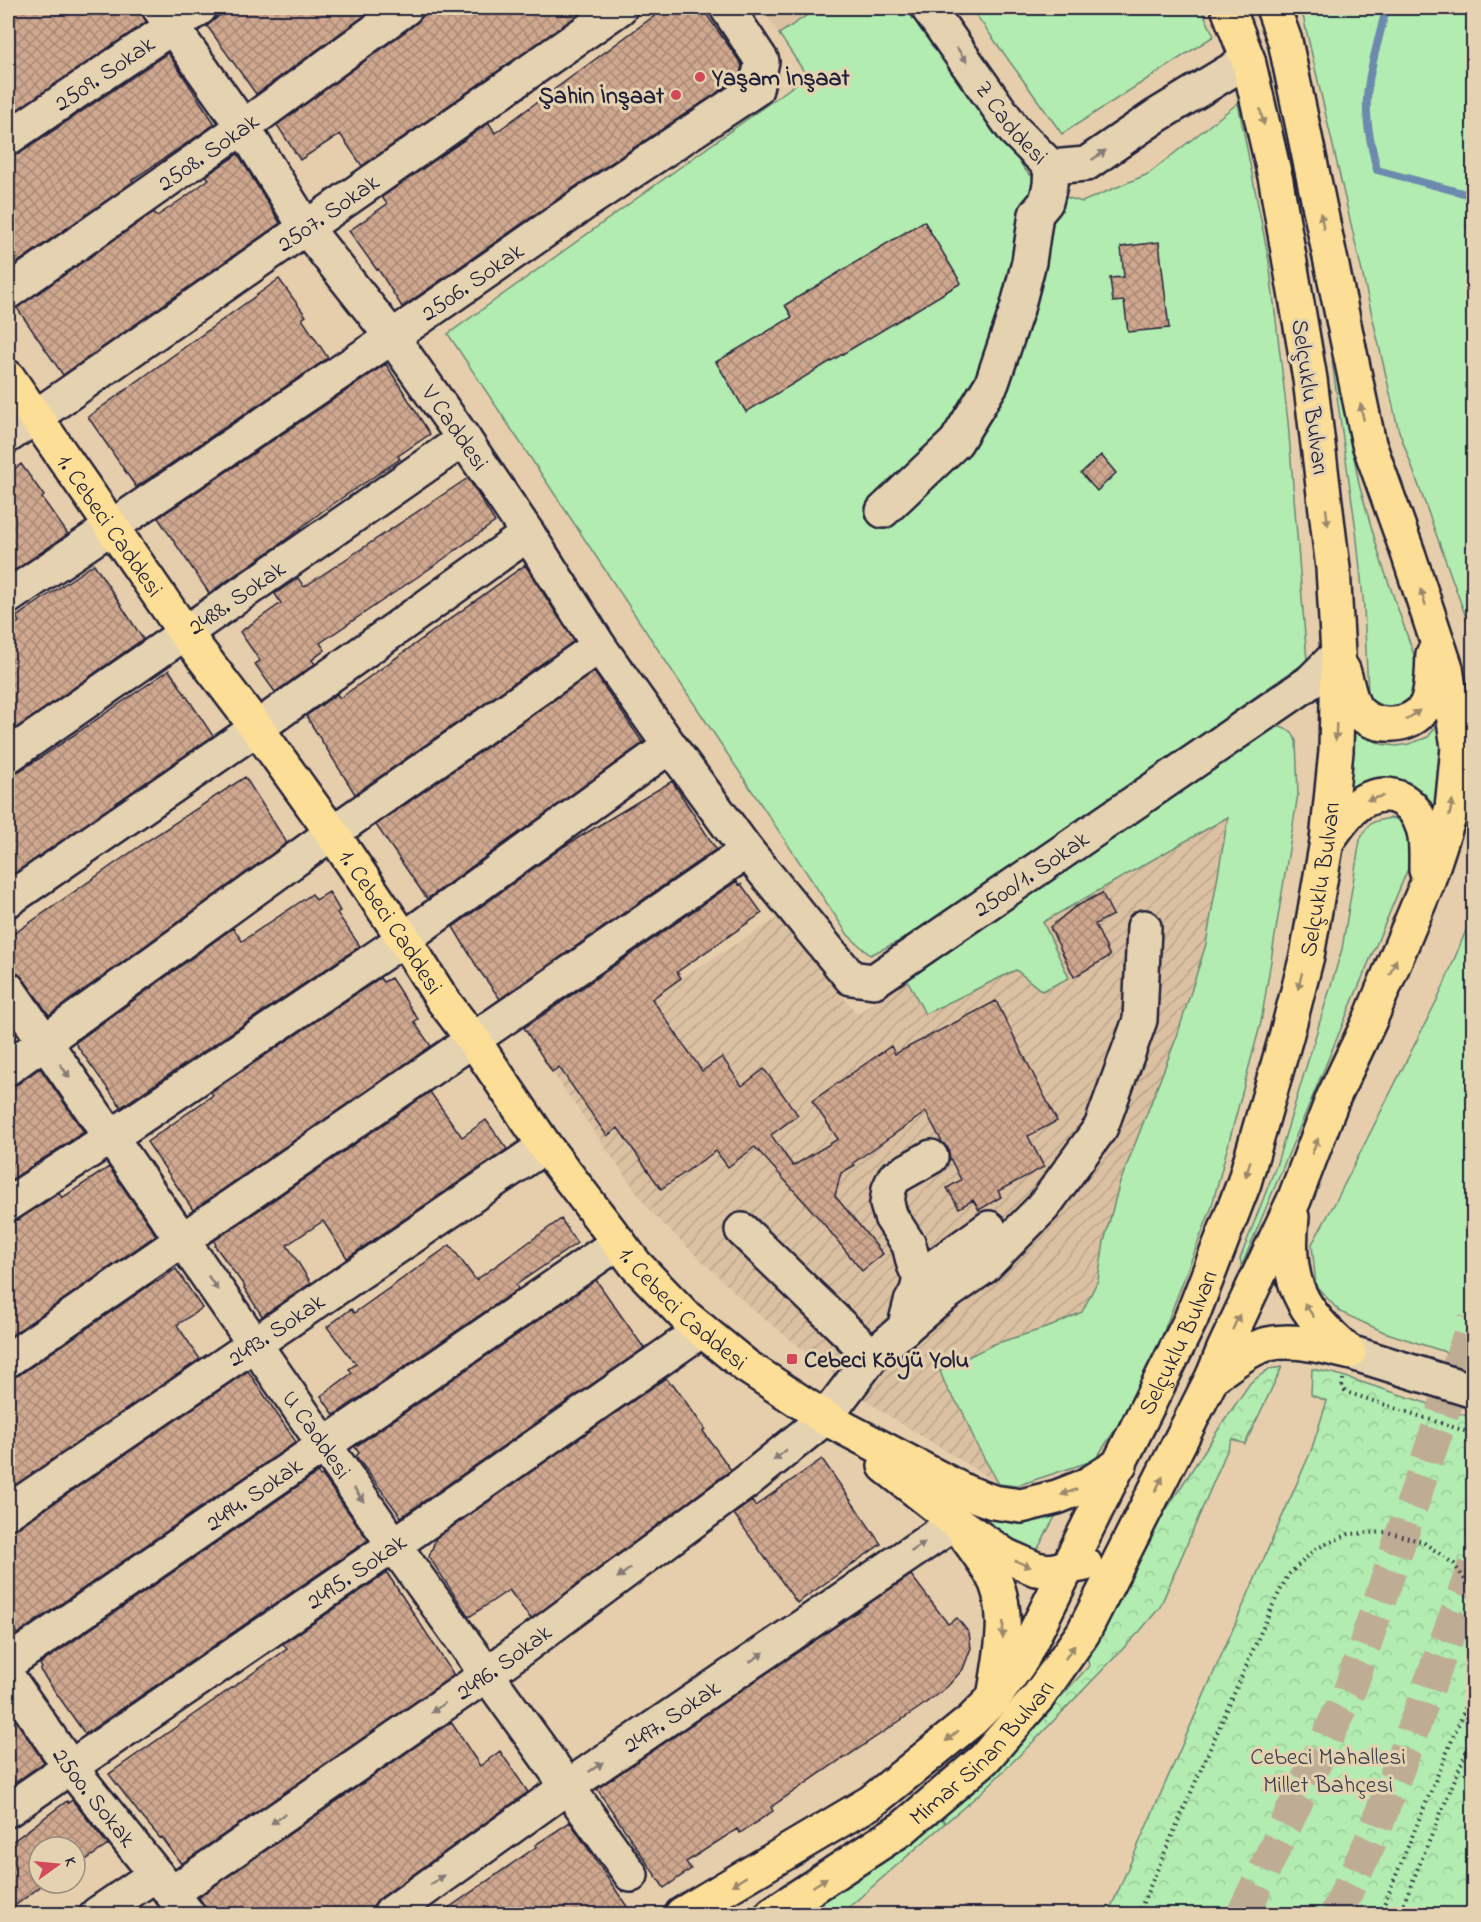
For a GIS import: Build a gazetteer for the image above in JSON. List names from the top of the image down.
{
  "streets": {
    "main road": ["Selçuklu Bulvarı", "1. Cebeci Caddesi", "Mimar Sinan Bulvarı"],
    "street": [
      "2509. Sokak",
      "Z Caddesi",
      "2508. Sokak",
      "2507. Sokak",
      "2506. Sokak",
      "V Caddesi",
      "2488. Sokak",
      "2500/1. Sokak",
      "2493. Sokak",
      "U Caddesi",
      "2494. Sokak",
      "2495. Sokak",
      "2496. Sokak",
      "2497. Sokak",
      "2500. Sokak"
    ]
  },
  "crossings": [
    ["2509. Sokak", "V Caddesi"],
    ["Z Caddesi", "Selçuklu Bulvarı"],
    ["2508. Sokak", "V Caddesi"],
    ["2507. Sokak", "V Caddesi"],
    ["2507. Sokak", "1. Cebeci Caddesi"],
    ["2506. Sokak", "V Caddesi"],
    ["2506. Sokak", "1. Cebeci Caddesi"],
    ["Selçuklu Bulvarı", "2500/1. Sokak"],
    ["Selçuklu Bulvarı", "Mimar Sinan Bulvarı"],
    ["V Caddesi", "2488. Sokak"],
    ["V Caddesi", "2500/1. Sokak"],
    ["1. Cebeci Caddesi", "2488. Sokak"],
    ["1. Cebeci Caddesi", "2493. Sokak"],
    ["1. Cebeci Caddesi", "2494. Sokak"],
    ["1. Cebeci Caddesi", "2495. Sokak"],
    ["1. Cebeci Caddesi", "2496. Sokak"],
    ["2493. Sokak", "U Caddesi"],
    ["U Caddesi", "2494. Sokak"],
    ["U Caddesi", "2495. Sokak"],
    ["U Caddesi", "2496. Sokak"],
    ["U Caddesi", "2497. Sokak"],
    ["2495. Sokak", "2500. Sokak"],
    ["2496. Sokak", "2500. Sokak"]
  ],
  "one_way": ["2496. Sokak", "2497. Sokak"],
  "parks": ["Cebeci Mahallesi Millet Bahçesi"],
  "places": {
    "other": ["Yaşam İnşaat", "Şahin İnşaat"],
    "transit": ["Cebeci Köyü Yolu"]
  },
  "north": "right"
}
